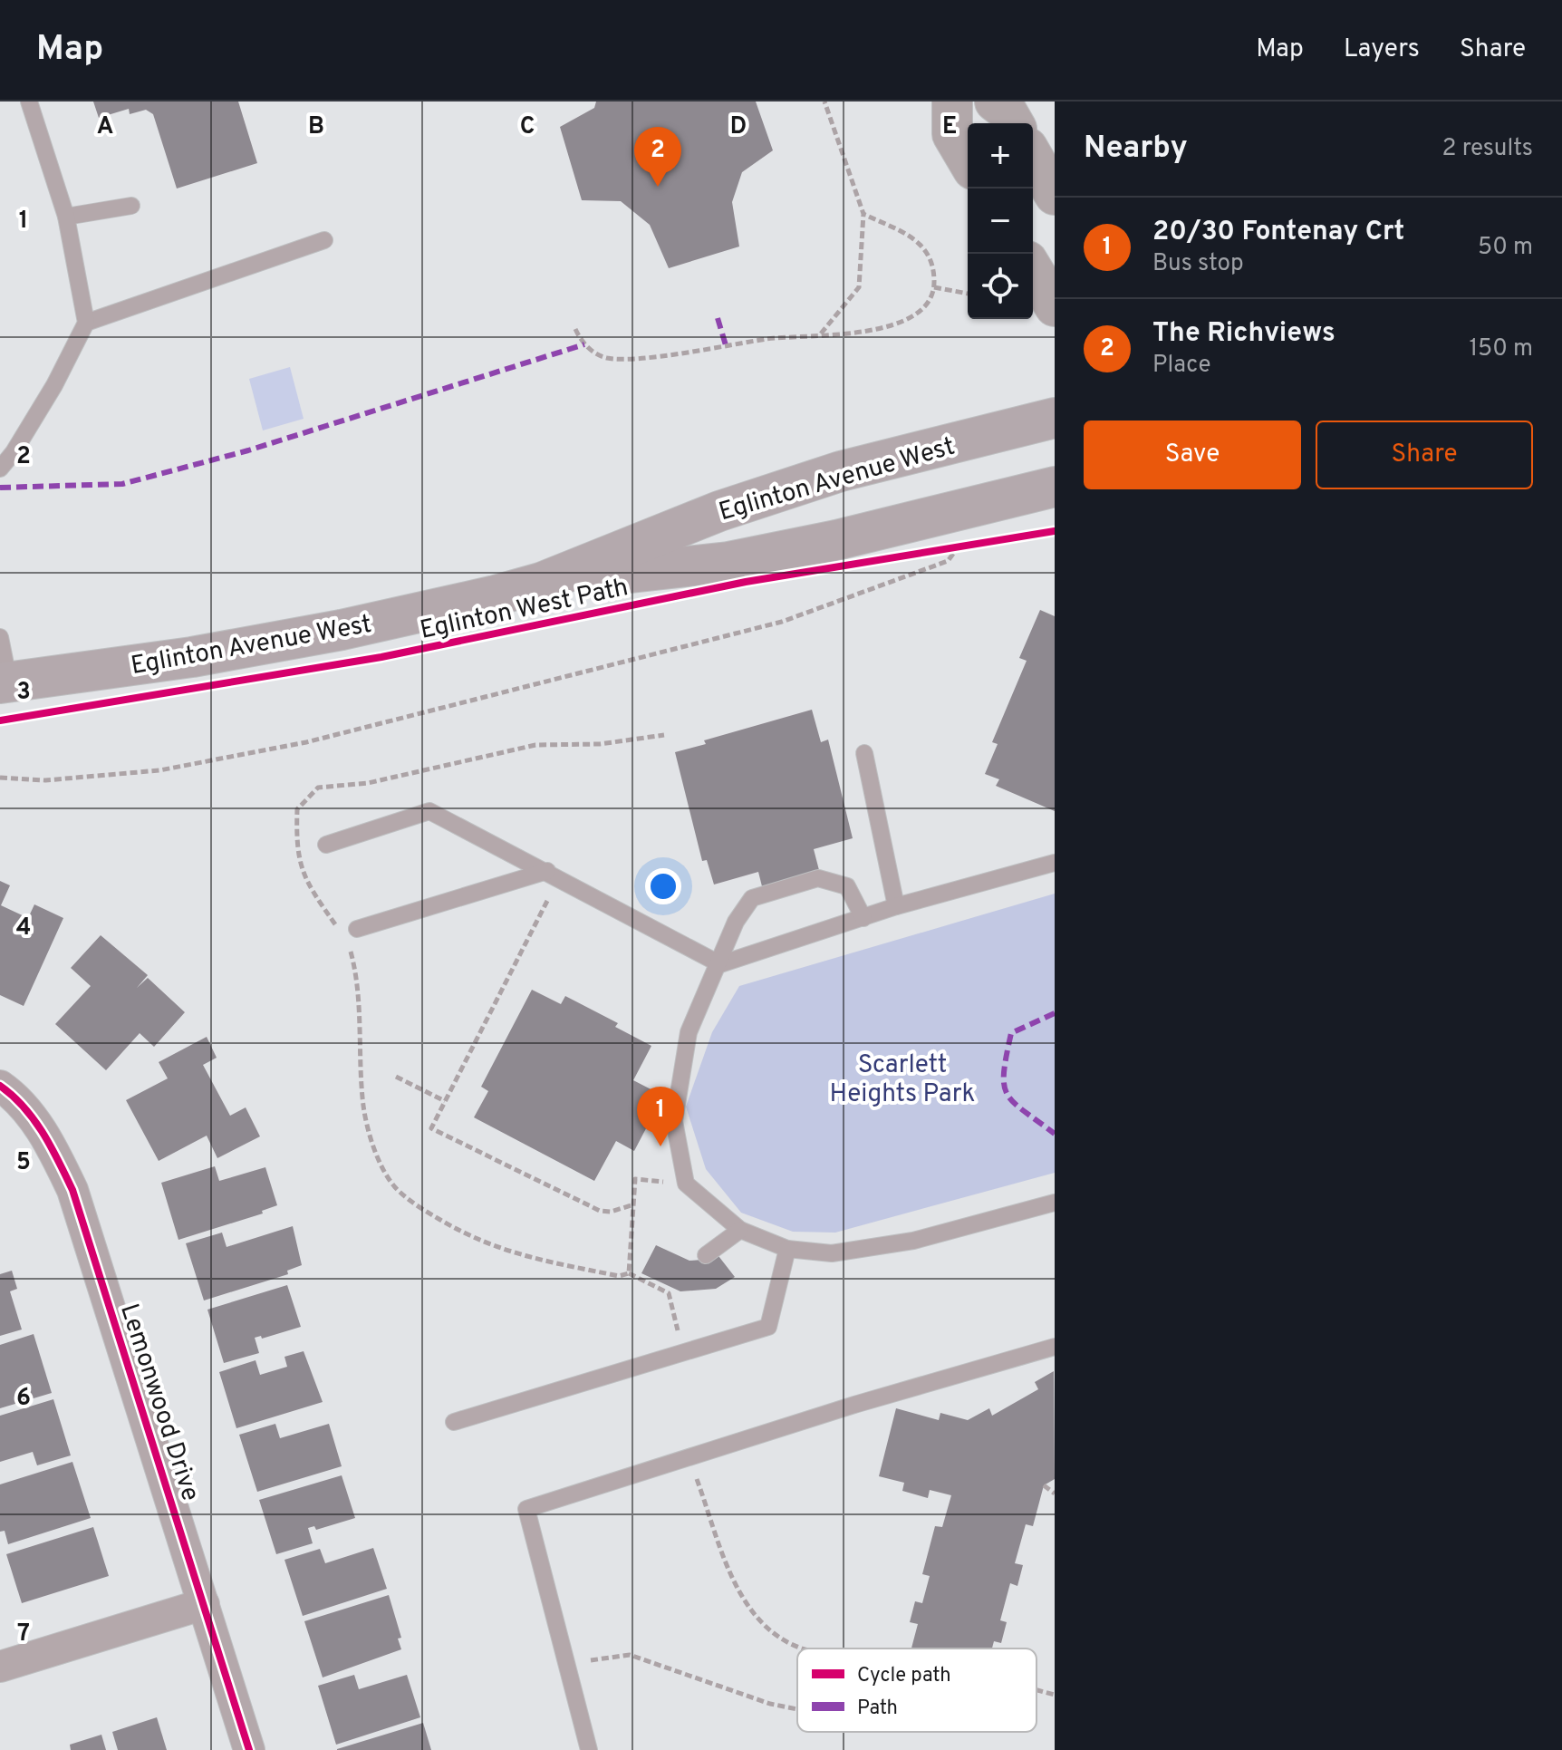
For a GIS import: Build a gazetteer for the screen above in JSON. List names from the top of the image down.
{
  "streets": {
    "main road": ["Eglinton Avenue West"],
    "street": ["Lemonwood Drive"],
    "cycle path": ["Eglinton West Path"]
  },
  "parks": ["Scarlett Heights Park"],
  "legend": ["Cycle path", "Path"],
  "page": {
    "header": "Map",
    "nav": ["Map", "Layers", "Share"],
    "heading": ["Nearby", "2 results"],
    "map_buttons": ["+", "−"],
    "pins": ["2", "1"],
    "list": [
      {
        "mark": "1",
        "name": "20/30 Fontenay Crt",
        "note": "Bus stop",
        "value": "50 m"
      },
      {
        "mark": "2",
        "name": "The Richviews",
        "note": "Place",
        "value": "150 m"
      }
    ],
    "buttons": ["Save", "Share"]
  },
  "grid": {
    "columns": [
      "A",
      "B",
      "C",
      "D",
      "E"
    ],
    "rows": [
      "1",
      "2",
      "3",
      "4",
      "5",
      "6",
      "7"
    ]
  }
}
